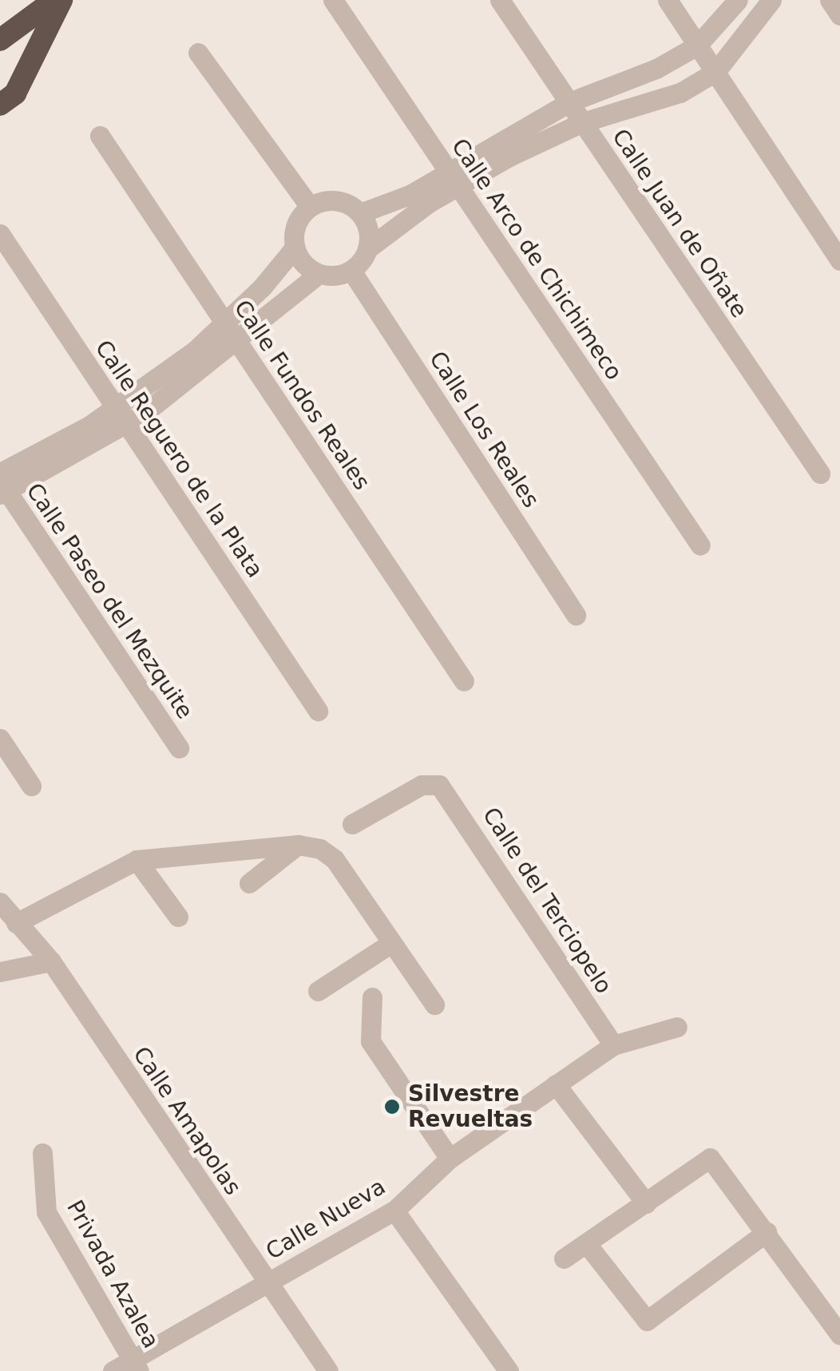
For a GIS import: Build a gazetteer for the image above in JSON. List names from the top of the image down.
{
  "streets": {
    "street": [
      "Calle Juan de Oñate",
      "Calle Arco de Chichimeco",
      "Calle Fundos Reales",
      "Calle Los Reales",
      "Calle Reguero de la Plata",
      "Calle Paseo del Mezquite",
      "Calle del Terciopelo",
      "Calle Amapolas",
      "Calle Nueva",
      "Privada Azalea"
    ]
  },
  "crossings": [
    ["Calle del Terciopelo", "Calle Nueva"],
    ["Calle Amapolas", "Calle Nueva"],
    ["Calle Nueva", "Privada Azalea"]
  ],
  "places": ["Silvestre Revueltas"]
}
